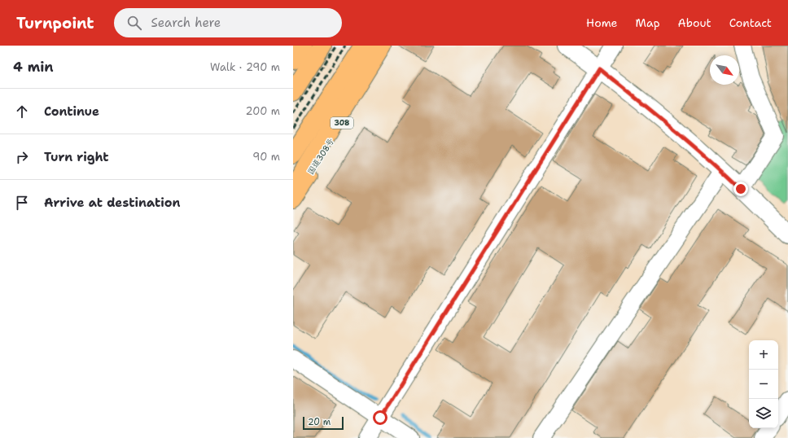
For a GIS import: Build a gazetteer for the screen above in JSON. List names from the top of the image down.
{
  "streets": {
    "highway": ["308", "国道308号"]
  },
  "scale_bar": "20 m",
  "north": "bottom right",
  "page": {
    "header": "Turnpoint",
    "search": "Search here",
    "nav": [
      "Home",
      "Map",
      "About",
      "Contact"
    ],
    "heading": ["4 min", "Walk · 290 m"],
    "list": [
      ["Continue", "200 m"],
      ["Turn right", "90 m"],
      "Arrive at destination"
    ],
    "map_buttons": ["+", "−"],
    "scale": "20 m"
  }
}
